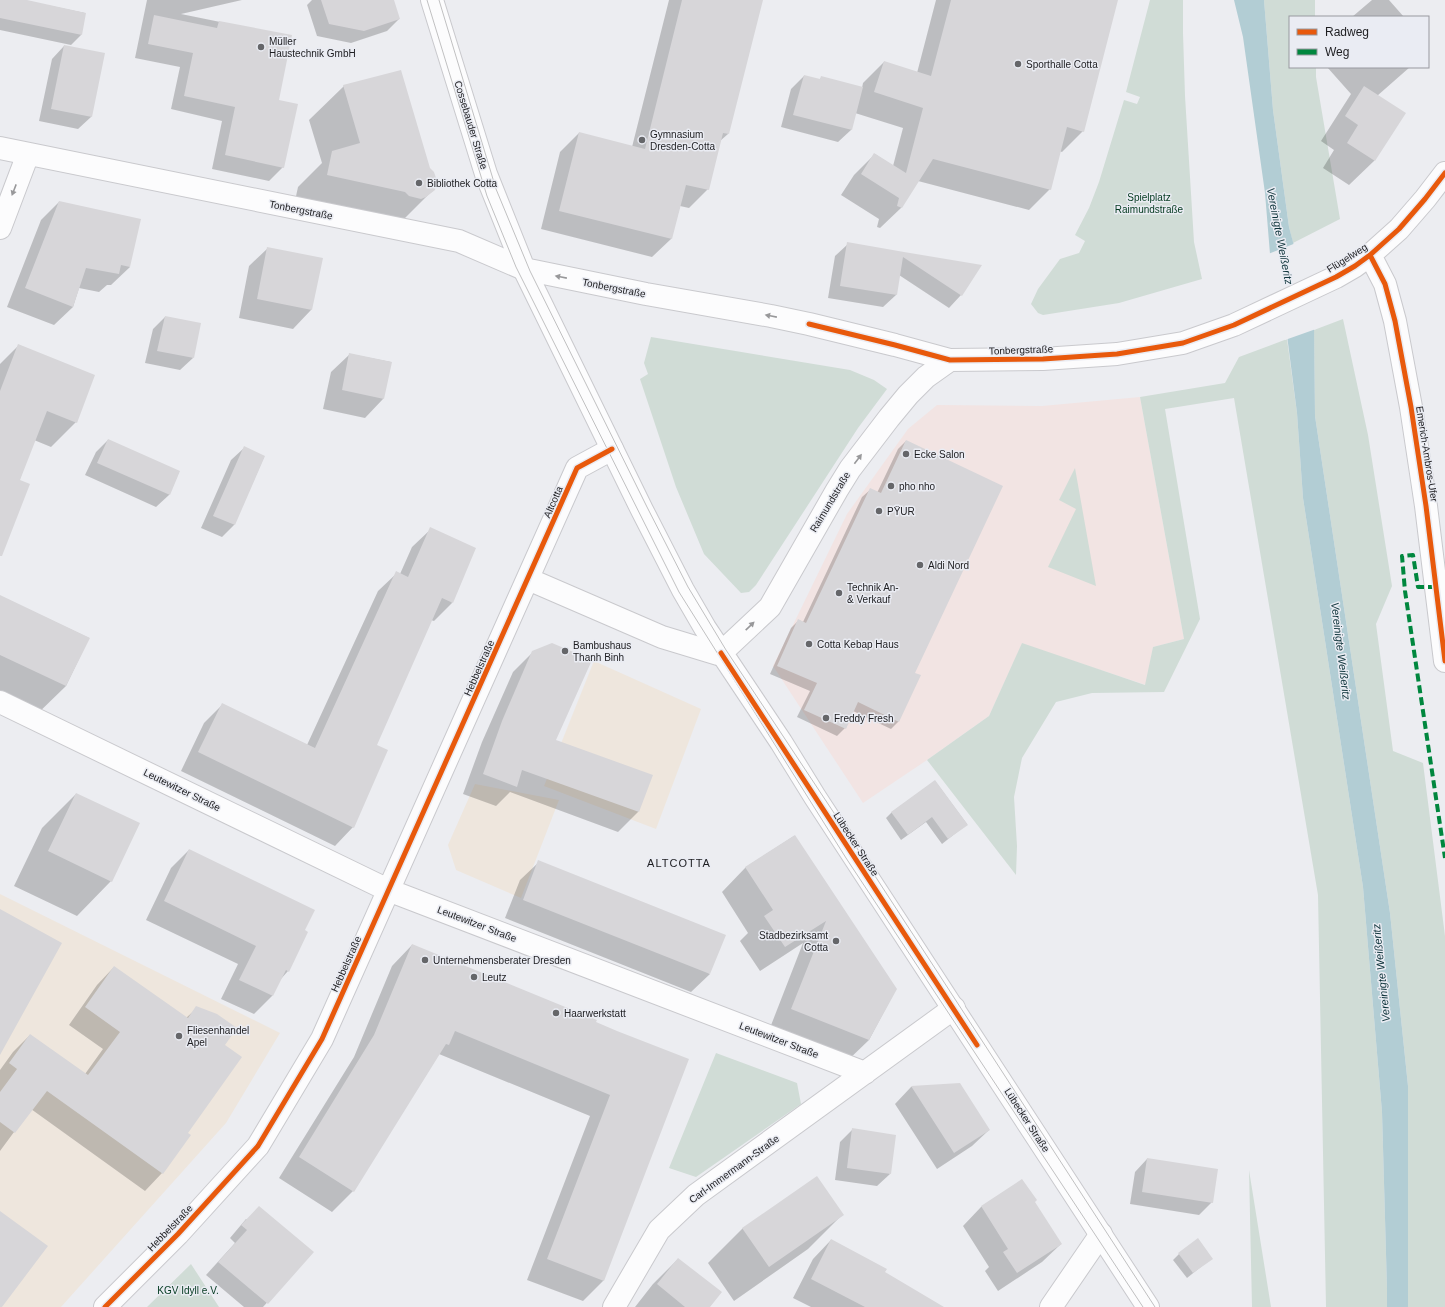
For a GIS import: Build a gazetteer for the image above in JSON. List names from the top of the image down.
{
  "streets": {
    "street": [
      "Cossebauder Straße",
      "Tonbergstraße",
      "Flügelweg",
      "Emerich-Ambros-Ufer",
      "Altcotta",
      "Raimundstraße",
      "Hebbelstraße",
      "Leutewitzer Straße",
      "Lübecker Straße",
      "Carl-Immermann-Straße"
    ]
  },
  "crossings": [
    ["Cossebauder Straße", "Tonbergstraße"],
    ["Tonbergstraße", "Flügelweg"],
    ["Tonbergstraße", "Raimundstraße"],
    ["Flügelweg", "Emerich-Ambros-Ufer"],
    ["Altcotta", "Hebbelstraße"],
    ["Raimundstraße", "Lübecker Straße"],
    ["Hebbelstraße", "Leutewitzer Straße"],
    ["Leutewitzer Straße", "Carl-Immermann-Straße"]
  ],
  "one_way": ["Raimundstraße"],
  "districts": ["ALTCOTTA"],
  "water": ["Vereinigte Weißeritz"],
  "parks": ["Spielplatz Raimundstraße", "KGV Idyll e.V."],
  "places": [
    "Müller Haustechnik GmbH",
    "Sporthalle Cotta",
    "Gymnasium Dresden-Cotta",
    "Bibliothek Cotta",
    "Ecke Salon",
    "pho nho",
    "PŸUR",
    "Aldi Nord",
    "Technik An- & Verkauf",
    "Cotta Kebap Haus",
    "Bambushaus Thanh Binh",
    "Freddy Fresh",
    "Stadbezirksamt Cotta",
    "Unternehmensberater Dresden",
    "Leutz",
    "Haarwerkstatt",
    "Fliesenhandel Apel"
  ],
  "legend": ["Radweg", "Weg"]
}
